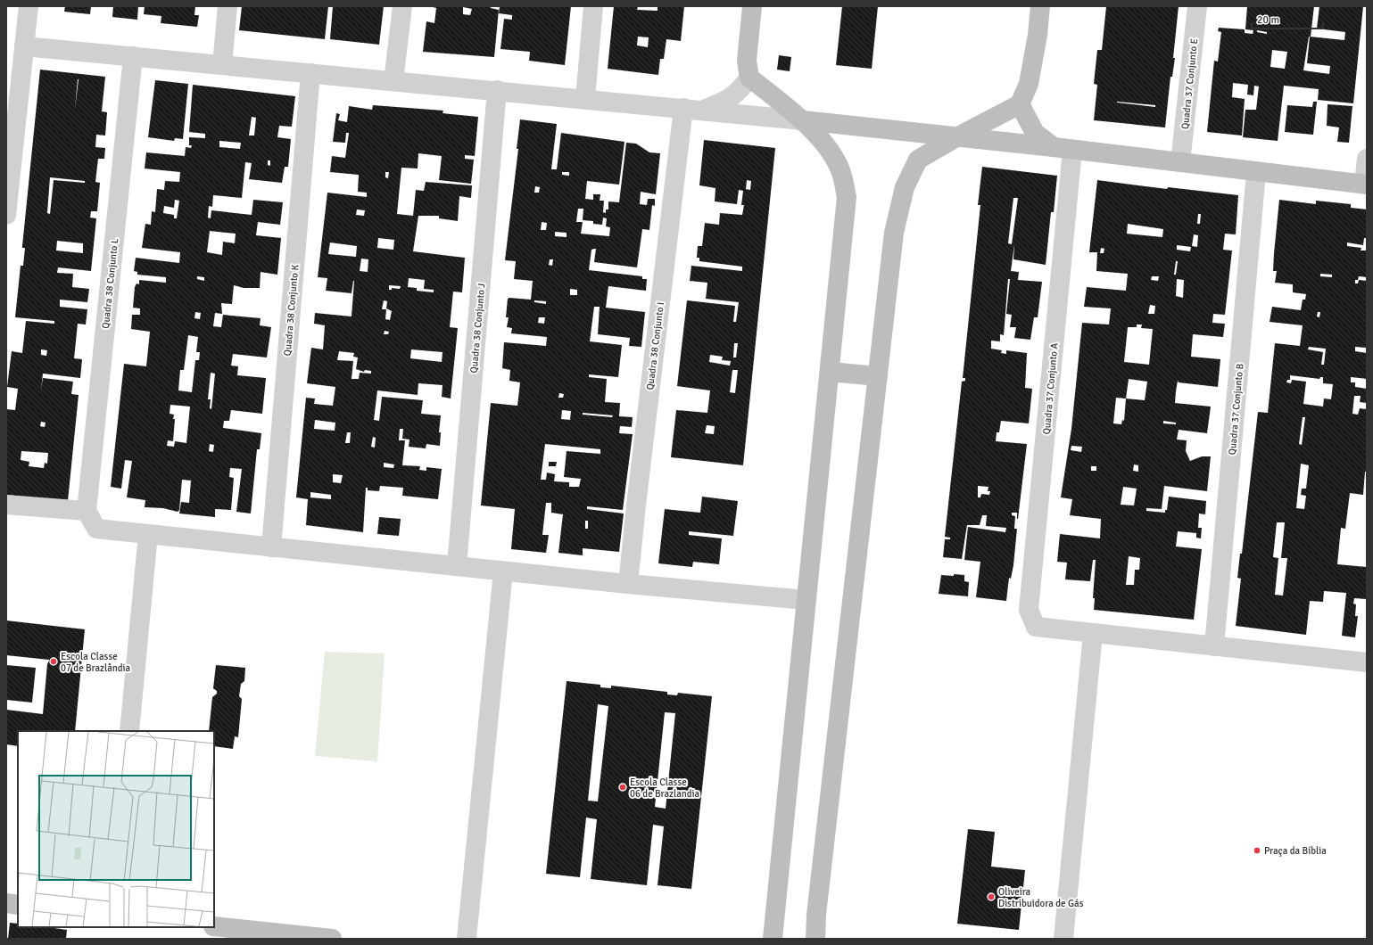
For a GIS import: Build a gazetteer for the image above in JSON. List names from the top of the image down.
{
  "streets": {
    "street": [
      "Quadra 37 Conjunto E",
      "Quadra 38 Conjunto L",
      "Quadra 38 Conjunto K",
      "Quadra 38 Conjunto J",
      "Quadra 38 Conjunto I",
      "Quadra 37 Conjunto A",
      "Quadra 37 Conjunto B"
    ]
  },
  "places": [
    "Escola Classe 07 de Brazlândia",
    "Escola Classe 06 de Brazlandia",
    "Praça da Bíblia",
    "Oliveira Distribuidora de Gás"
  ],
  "scale_bar": "20 m"
}
